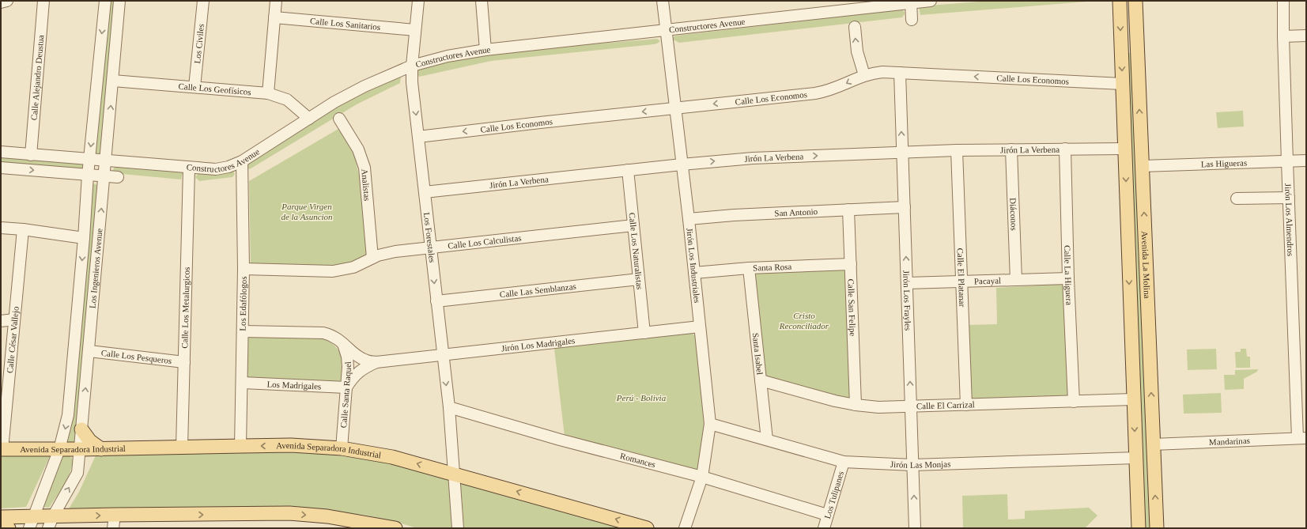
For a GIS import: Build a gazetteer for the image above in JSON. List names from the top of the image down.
{
  "streets": {
    "main road": ["Avenida La Molina", "Avenida Separadora Industrial"],
    "street": [
      "Calle Los Sanitarios",
      "Constructores Avenue",
      "Los Civiles",
      "Calle Alejandro Deustua",
      "Calle Los Economos",
      "Calle Los Geofísicos",
      "Jirón La Verbena",
      "Las Higueras",
      "Analistas",
      "San Antonio",
      "Diáconos",
      "Jirón Los Almendros",
      "Los Forestales",
      "Calle Los Calculistas",
      "Calle Los Naturalistas",
      "Jirón Los Industriales",
      "Santa Rosa",
      "Los Ingenieros Avenue",
      "Calle La Higuera",
      "Calle El Platanar",
      "Pacayal",
      "Calle Las Semblanzas",
      "Jirón Los Frayles",
      "Los Edafólogos",
      "Calle Los Metalurgicos",
      "Calle San Felipe",
      "Calle César Vallejo",
      "Jirón Los Madrigales",
      "Santa Isabel",
      "Calle Los Pesqueros",
      "Los Madrigales",
      "Calle Santa Raquel",
      "Calle El Carrizal",
      "Mandarinas",
      "Romances",
      "Jirón Las Monjas",
      "Los Tulipanes"
    ]
  },
  "crossings": [
    ["Calle Los Sanitarios", "Los Forestales"],
    ["Constructores Avenue", "Calle Alejandro Deustua"],
    ["Constructores Avenue", "Calle Los Geofísicos"],
    ["Constructores Avenue", "Los Forestales"],
    ["Constructores Avenue", "Jirón Los Industriales"],
    ["Constructores Avenue", "Los Ingenieros Avenue"],
    ["Constructores Avenue", "Los Edafólogos"],
    ["Constructores Avenue", "Calle Los Metalurgicos"],
    ["Los Civiles", "Calle Los Geofísicos"],
    ["Calle Los Economos", "Los Forestales"],
    ["Calle Los Economos", "Avenida La Molina"],
    ["Calle Los Economos", "Jirón Los Industriales"],
    ["Calle Los Economos", "Jirón Los Frayles"],
    ["Calle Los Geofísicos", "Los Ingenieros Avenue"],
    ["Jirón La Verbena", "Diáconos"],
    ["Jirón La Verbena", "Los Forestales"],
    ["Jirón La Verbena", "Calle Los Naturalistas"],
    ["Jirón La Verbena", "Avenida La Molina"],
    ["Jirón La Verbena", "Jirón Los Industriales"],
    ["Jirón La Verbena", "Calle La Higuera"],
    ["Jirón La Verbena", "Calle El Platanar"],
    ["Jirón La Verbena", "Jirón Los Frayles"],
    ["Las Higueras", "Jirón Los Almendros"],
    ["Las Higueras", "Avenida La Molina"],
    ["Analistas", "Calle Los Calculistas"],
    ["San Antonio", "Jirón Los Industriales"],
    ["San Antonio", "Jirón Los Frayles"],
    ["San Antonio", "Calle San Felipe"],
    ["Diáconos", "Pacayal"],
    ["Jirón Los Almendros", "Mandarinas"],
    ["Los Forestales", "Calle Los Calculistas"],
    ["Los Forestales", "Calle Las Semblanzas"],
    ["Los Forestales", "Jirón Los Madrigales"],
    ["Los Forestales", "Avenida Separadora Industrial"],
    ["Los Forestales", "Romances"],
    ["Calle Los Calculistas", "Calle Los Naturalistas"],
    ["Calle Los Calculistas", "Los Edafólogos"],
    ["Calle Los Naturalistas", "Calle Las Semblanzas"],
    ["Calle Los Naturalistas", "Jirón Los Madrigales"],
    ["Avenida La Molina", "Calle El Carrizal"],
    ["Avenida La Molina", "Mandarinas"],
    ["Avenida La Molina", "Jirón Las Monjas"],
    ["Jirón Los Industriales", "Santa Rosa"],
    ["Jirón Los Industriales", "Jirón Los Madrigales"],
    ["Jirón Los Industriales", "Romances"],
    ["Jirón Los Industriales", "Jirón Las Monjas"],
    ["Santa Rosa", "Calle San Felipe"],
    ["Santa Rosa", "Santa Isabel"],
    ["Los Ingenieros Avenue", "Calle Los Pesqueros"],
    ["Los Ingenieros Avenue", "Avenida Separadora Industrial"],
    ["Calle La Higuera", "Pacayal"],
    ["Calle La Higuera", "Calle El Carrizal"],
    ["Calle El Platanar", "Pacayal"],
    ["Calle El Platanar", "Calle El Carrizal"],
    ["Pacayal", "Jirón Los Frayles"],
    ["Jirón Los Frayles", "Calle El Carrizal"],
    ["Jirón Los Frayles", "Jirón Las Monjas"],
    ["Los Edafólogos", "Jirón Los Madrigales"],
    ["Los Edafólogos", "Los Madrigales"],
    ["Los Edafólogos", "Avenida Separadora Industrial"],
    ["Calle Los Metalurgicos", "Calle Los Pesqueros"],
    ["Calle Los Metalurgicos", "Avenida Separadora Industrial"],
    ["Calle San Felipe", "Calle El Carrizal"],
    ["Calle César Vallejo", "Avenida Separadora Industrial"],
    ["Jirón Los Madrigales", "Los Madrigales"],
    ["Jirón Los Madrigales", "Calle Santa Raquel"],
    ["Santa Isabel", "Calle El Carrizal"],
    ["Santa Isabel", "Jirón Las Monjas"],
    ["Los Madrigales", "Calle Santa Raquel"],
    ["Calle Santa Raquel", "Avenida Separadora Industrial"],
    ["Romances", "Los Tulipanes"],
    ["Jirón Las Monjas", "Los Tulipanes"]
  ],
  "one_way": ["Calle Los Economos", "Jirón Los Frayles"],
  "parks": ["Parque Virgen de la Asuncion", "Cristo Reconciliador", "Perú - Bolivia"]
}
